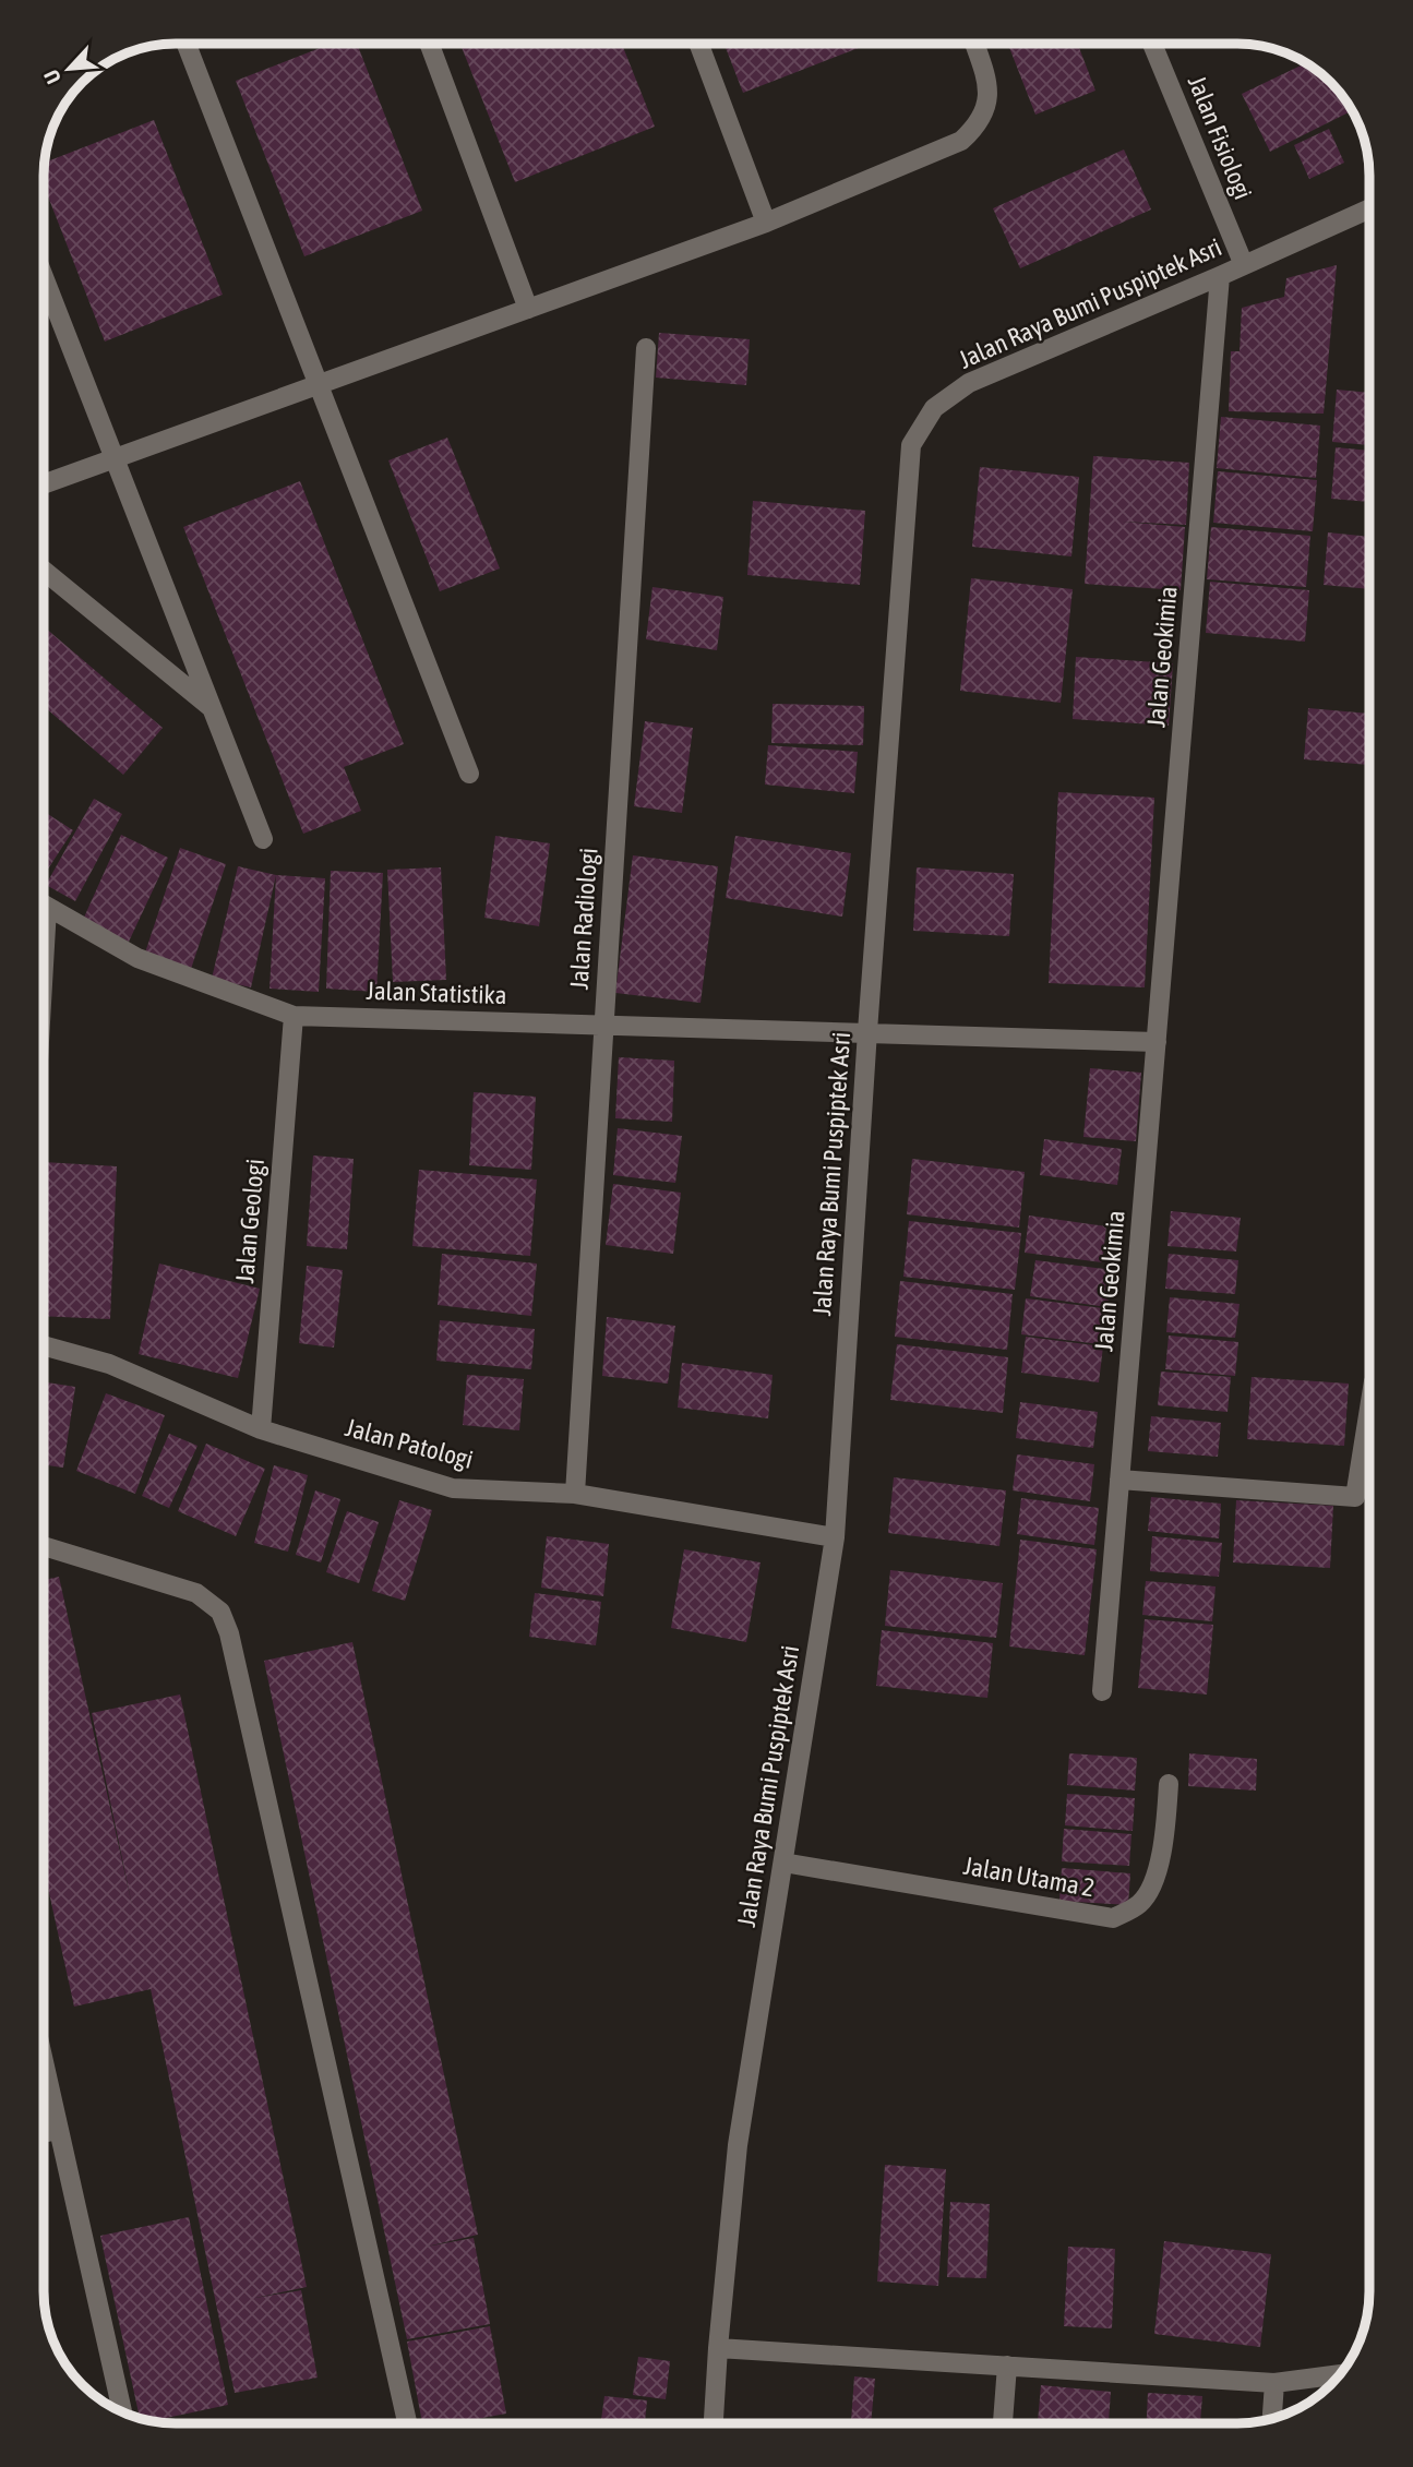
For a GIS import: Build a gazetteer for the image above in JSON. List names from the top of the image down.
{
  "streets": {
    "street": [
      "Jalan Fisiologi",
      "Jalan Raya Bumi Puspiptek Asri",
      "Jalan Geokimia",
      "Jalan Radiologi",
      "Jalan Statistika",
      "Jalan Geologi",
      "Jalan Patologi",
      "Jalan Utama 2"
    ]
  },
  "crossings": [
    ["Jalan Fisiologi", "Jalan Raya Bumi Puspiptek Asri"],
    ["Jalan Raya Bumi Puspiptek Asri", "Jalan Geokimia"],
    ["Jalan Raya Bumi Puspiptek Asri", "Jalan Statistika"],
    ["Jalan Raya Bumi Puspiptek Asri", "Jalan Patologi"],
    ["Jalan Raya Bumi Puspiptek Asri", "Jalan Utama 2"],
    ["Jalan Radiologi", "Jalan Statistika"],
    ["Jalan Radiologi", "Jalan Patologi"],
    ["Jalan Statistika", "Jalan Geologi"],
    ["Jalan Geologi", "Jalan Patologi"]
  ],
  "north": "bottom left"
}
